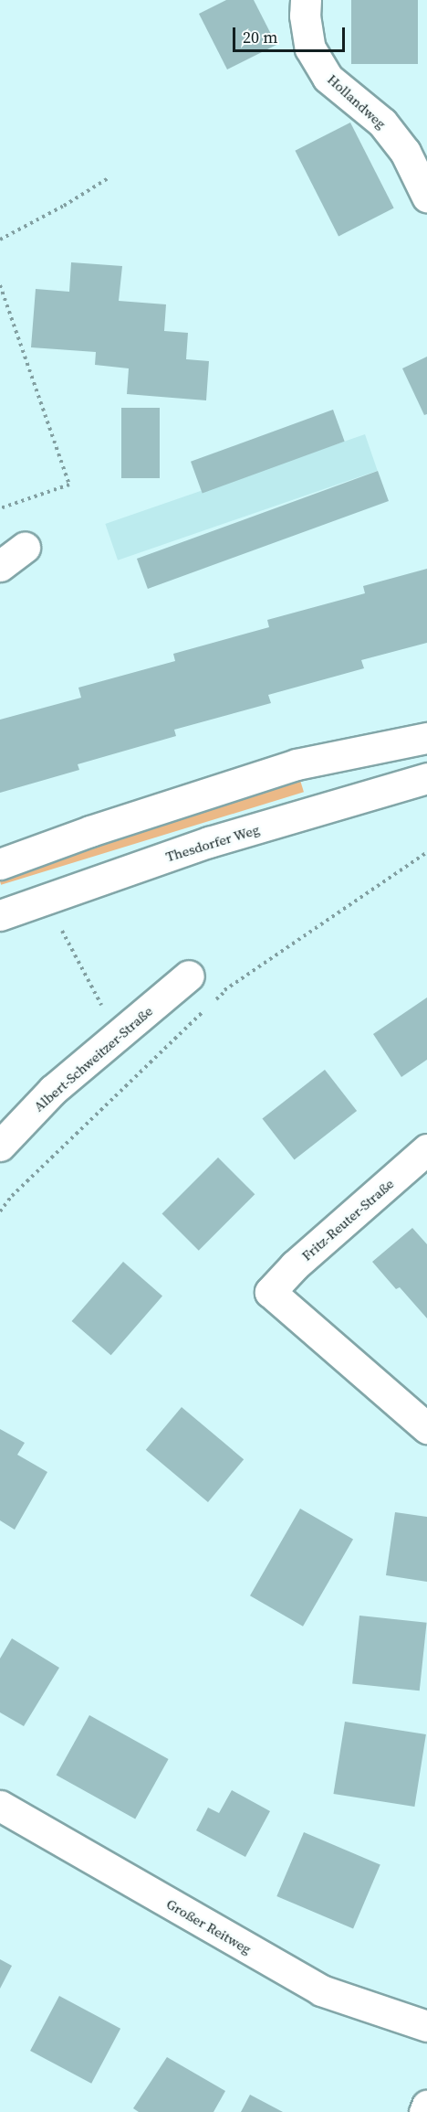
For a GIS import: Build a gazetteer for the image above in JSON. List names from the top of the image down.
{
  "streets": {
    "street": [
      "Hollandweg",
      "Thesdorfer Weg",
      "Albert-Schweitzer-Straße",
      "Fritz-Reuter-Straße",
      "Großer Reitweg"
    ]
  },
  "scale_bar": "20 m"
}
